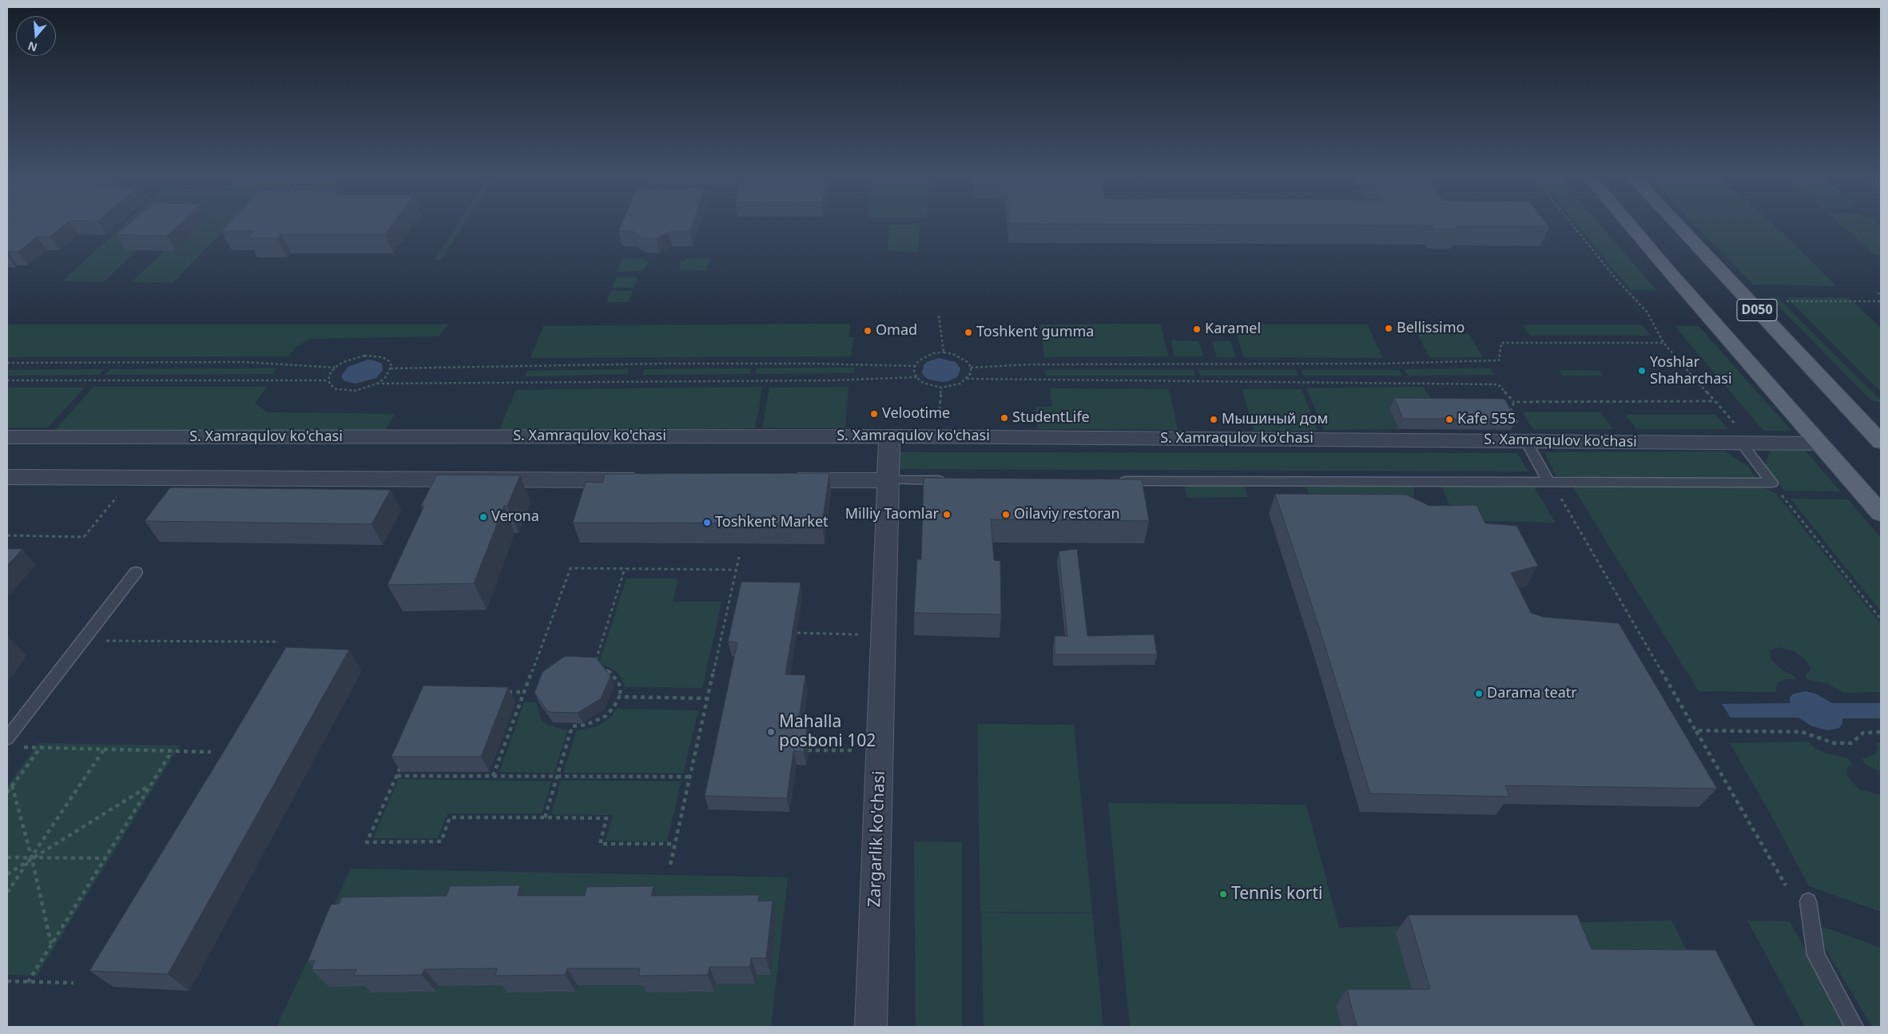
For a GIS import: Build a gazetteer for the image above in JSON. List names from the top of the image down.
{
  "streets": {
    "main road": ["D050"],
    "street": ["S. Xamraqulov ko'chasi", "Zargarlik ko'chasi"]
  },
  "crossings": [
    ["D050", "S. Xamraqulov ko'chasi"],
    ["S. Xamraqulov ko'chasi", "Zargarlik ko'chasi"]
  ],
  "places": [
    "Bellissimo",
    "Karamel",
    "Omad",
    "Toshkent gumma",
    "Yoshlar Shaharchasi",
    "Velootime",
    "StudentLife",
    "Мышиный дом",
    "Kafe 555",
    "Milliy Taomlar",
    "Oilaviy restoran",
    "Verona",
    "Toshkent Market",
    "Darama teatr",
    "Mahalla posboni 102",
    "Tennis korti"
  ],
  "north": "bottom"
}
